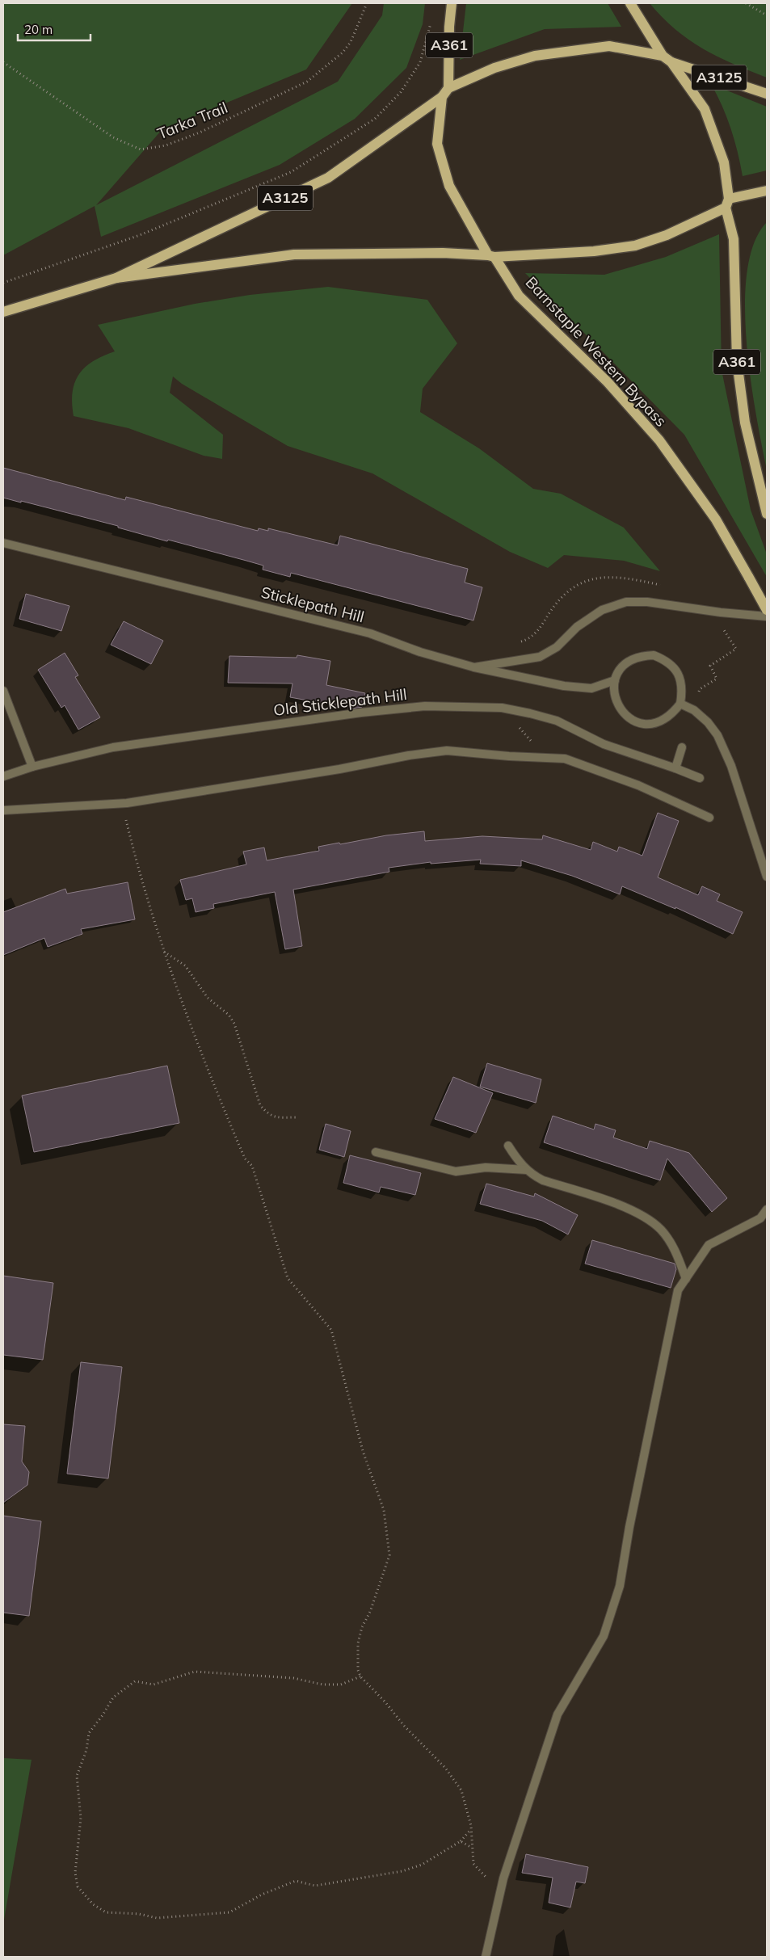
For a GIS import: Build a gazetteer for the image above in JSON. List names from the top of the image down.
{
  "streets": {
    "main road": ["A361", "A3125", "Barnstaple Western Bypass"],
    "street": ["Sticklepath Hill", "Old Sticklepath Hill"],
    "path": ["Tarka Trail"]
  },
  "crossings": [
    ["A3125", "Barnstaple Western Bypass"]
  ],
  "scale_bar": "20 m"
}
